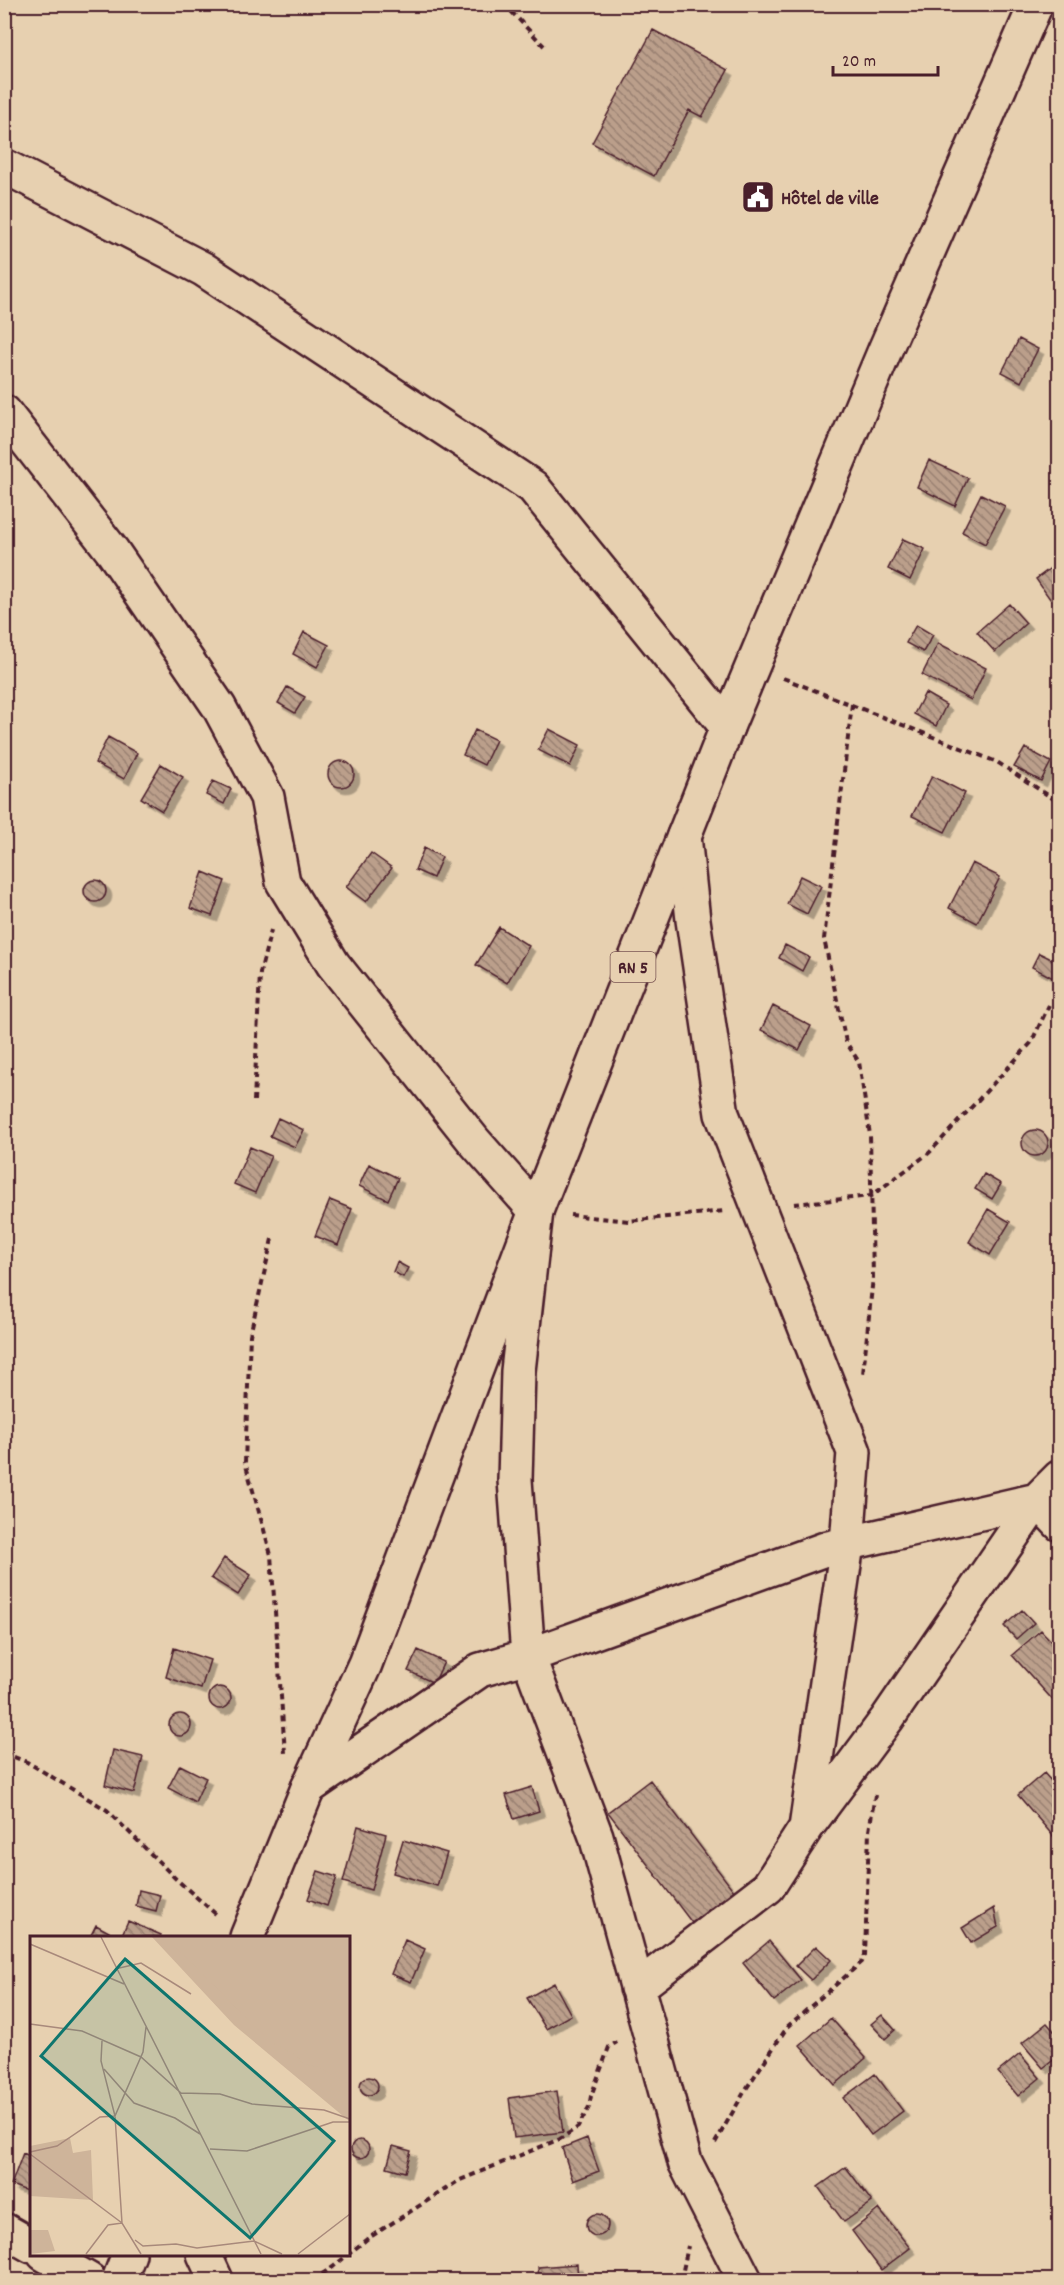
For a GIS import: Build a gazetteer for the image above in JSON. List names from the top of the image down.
{
  "streets": {
    "street": ["RN 5"]
  },
  "places": {
    "public building": ["Hôtel de ville"]
  },
  "scale_bar": "20 m"
}
